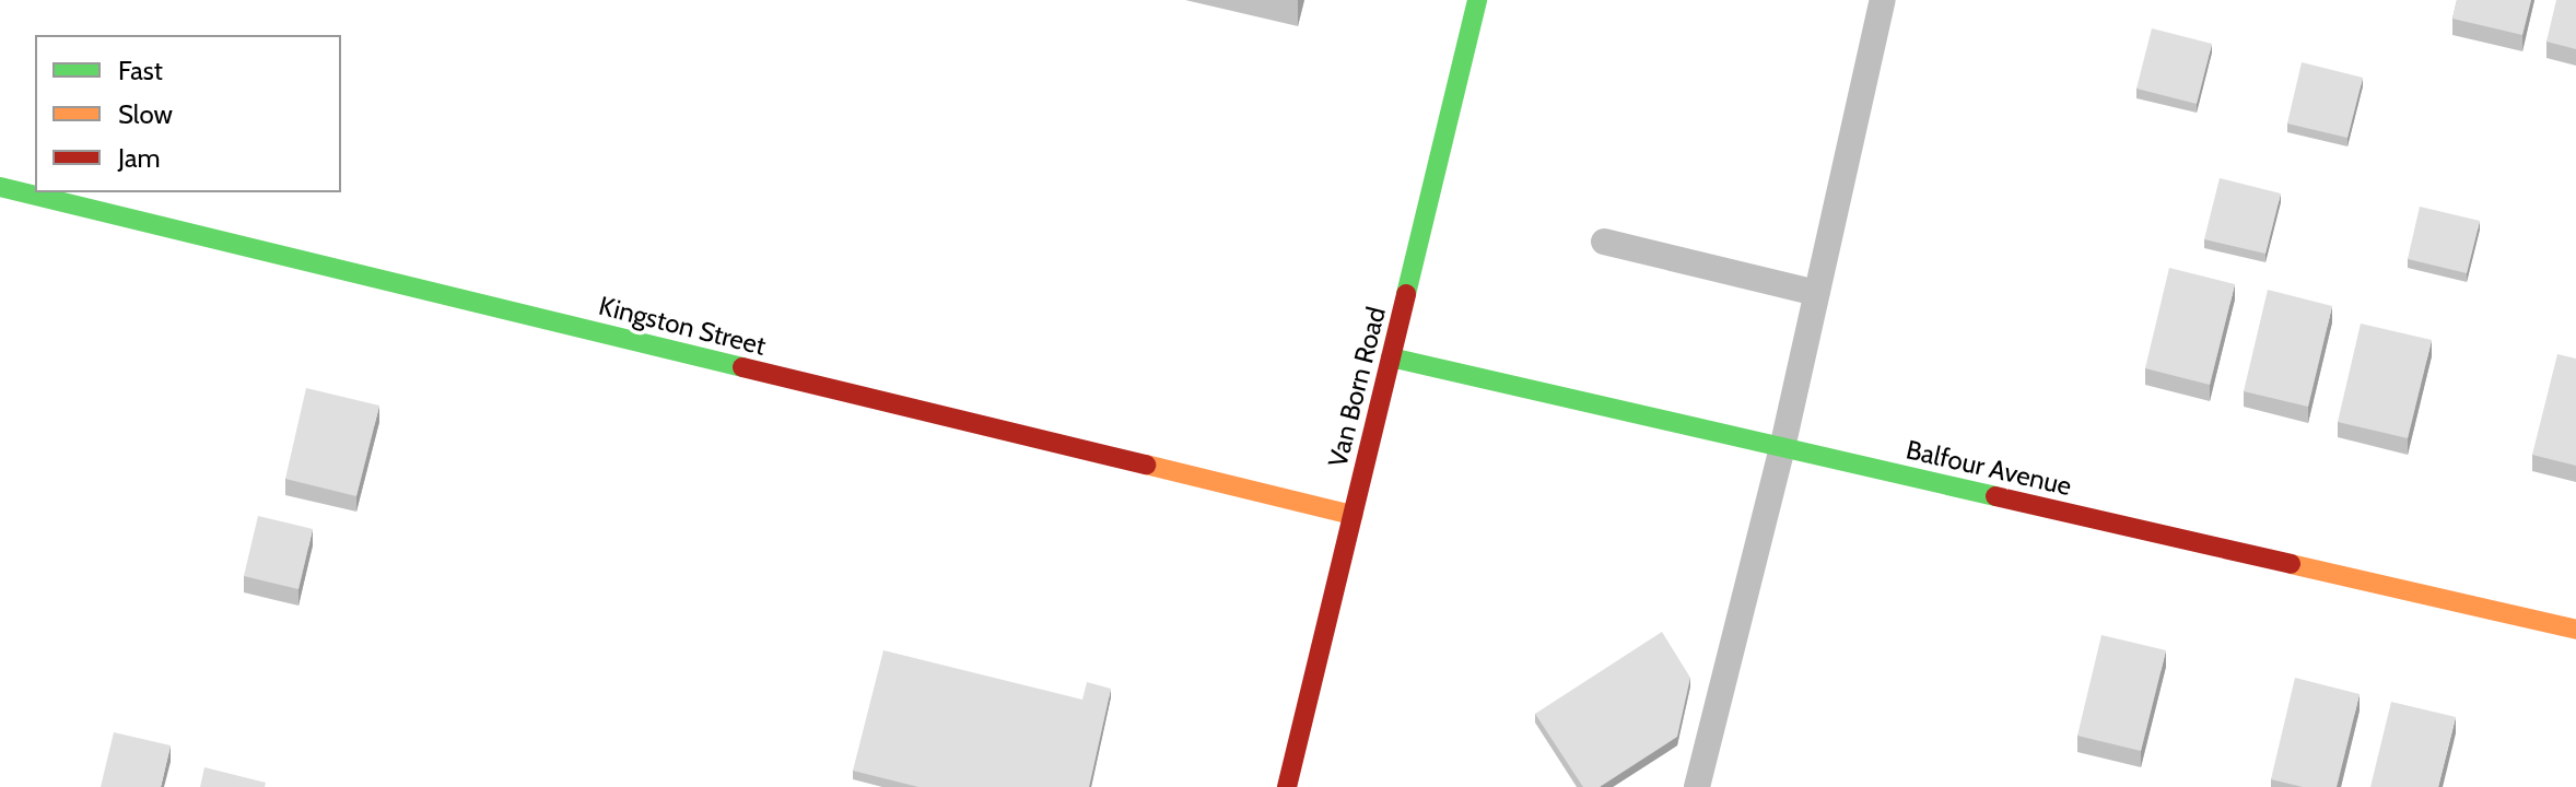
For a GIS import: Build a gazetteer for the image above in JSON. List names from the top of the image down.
{
  "streets": {
    "street": ["Kingston Street", "Van Born Road", "Balfour Avenue"]
  },
  "crossings": [
    ["Kingston Street", "Van Born Road"],
    ["Van Born Road", "Balfour Avenue"]
  ],
  "legend": ["Fast", "Slow", "Jam"]
}
